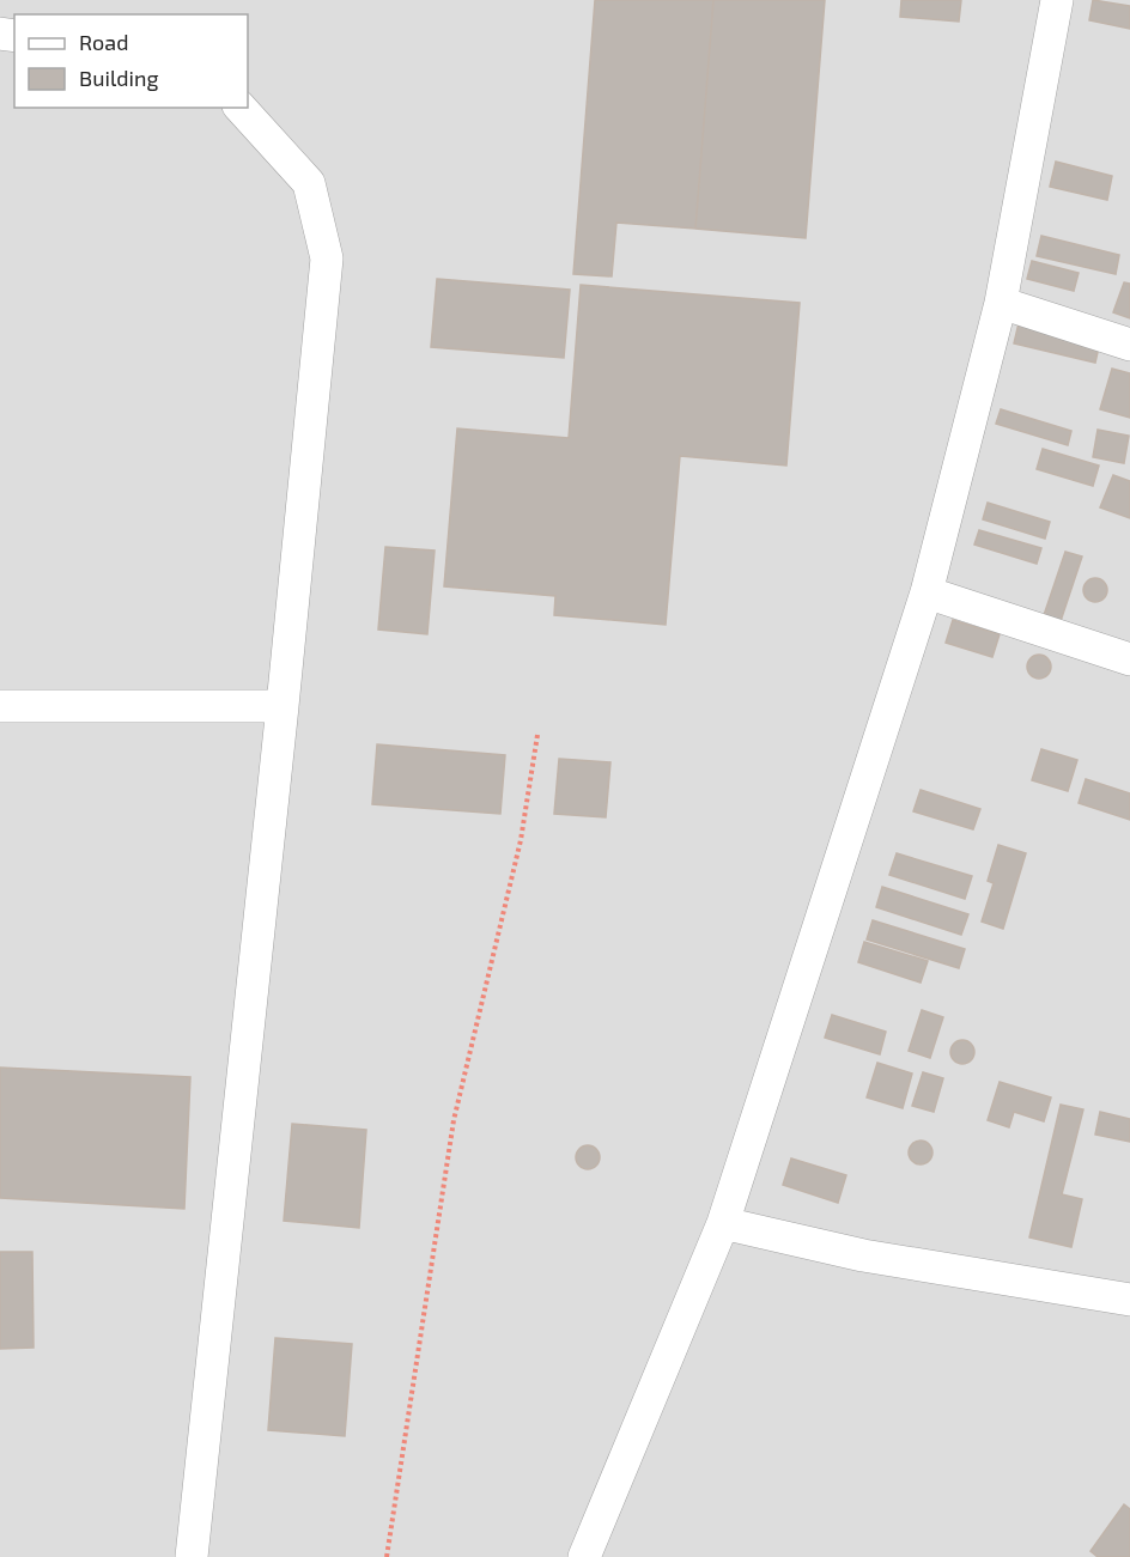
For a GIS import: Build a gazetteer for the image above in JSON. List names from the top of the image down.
{
  "legend": ["Road", "Building"]
}
